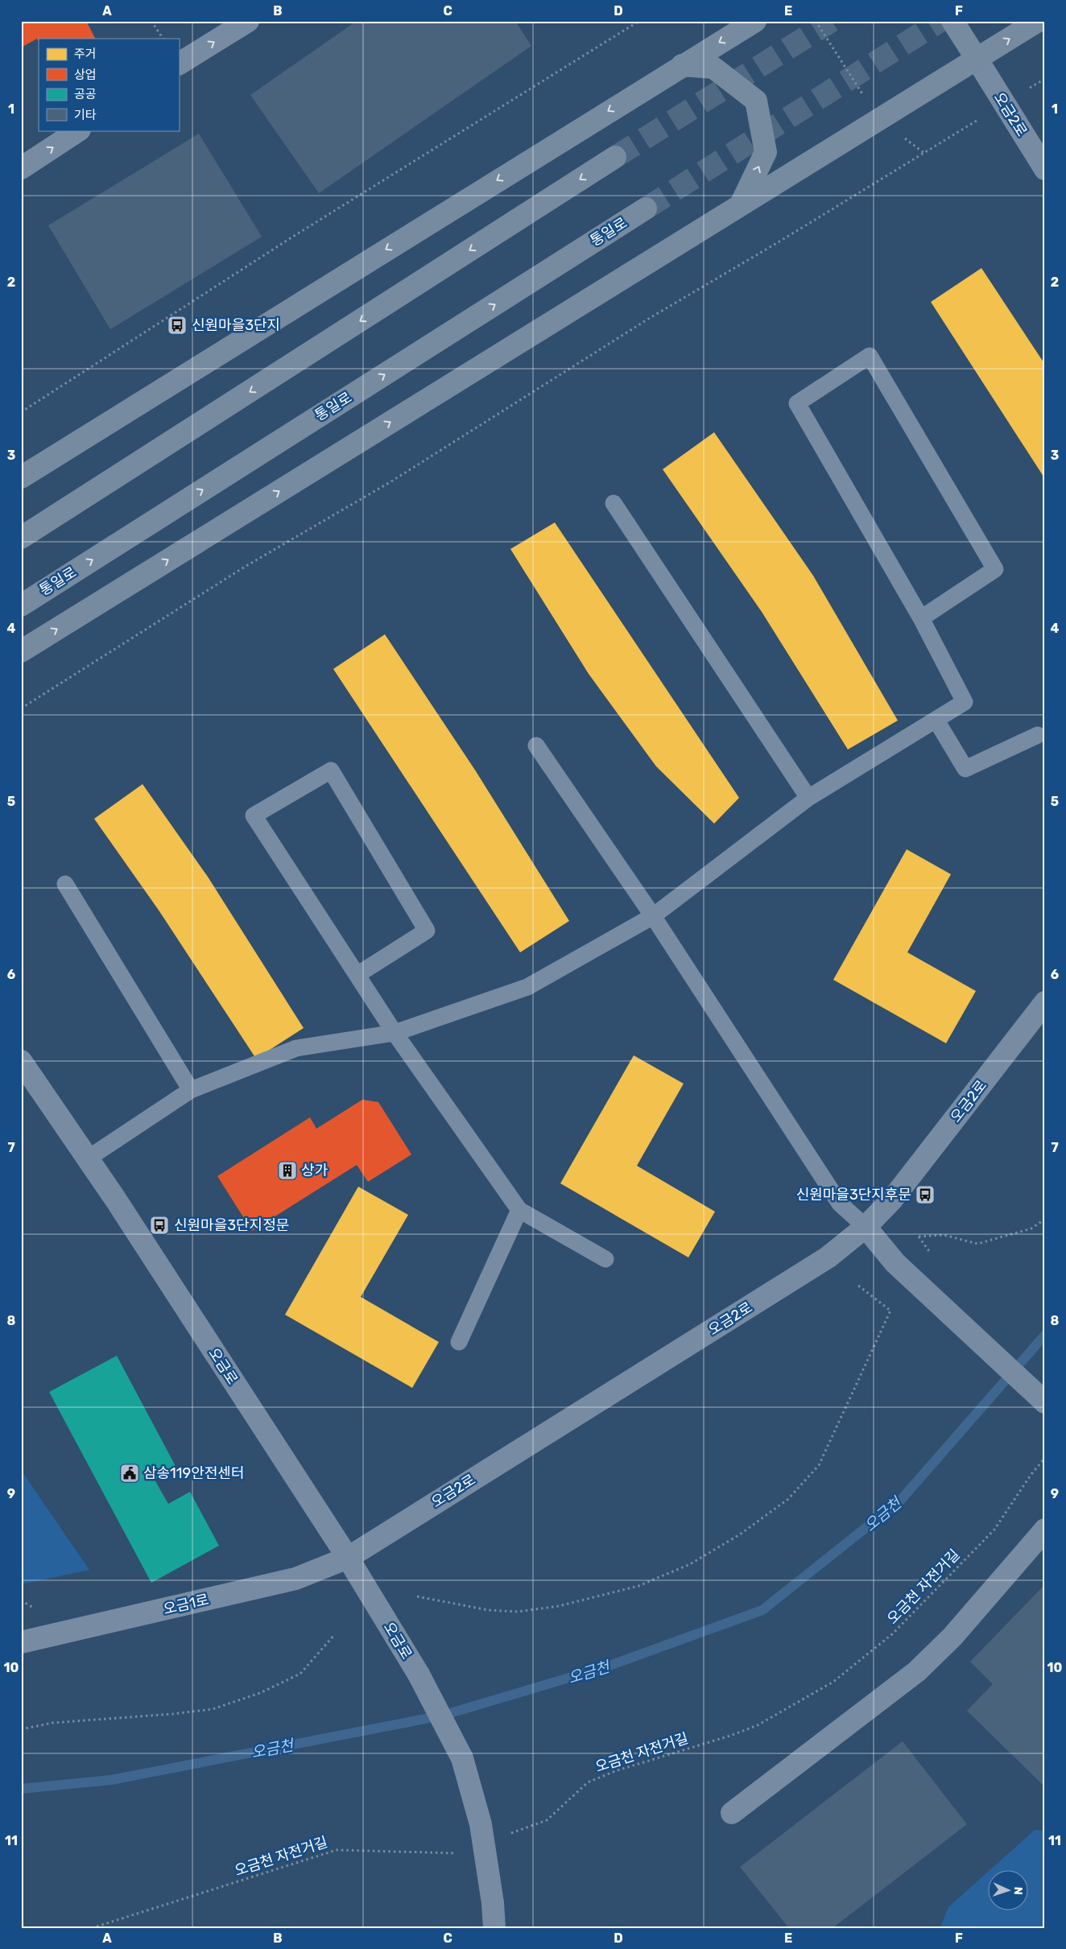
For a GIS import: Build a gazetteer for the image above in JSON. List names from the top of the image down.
{
  "streets": {
    "main road": ["통일로"],
    "street": ["오금2로", "오금로", "오금1로"],
    "path": ["오금천 자전거길"]
  },
  "crossings": [
    ["오금2로", "오금로"],
    ["오금2로", "오금1로"],
    ["오금로", "오금1로"]
  ],
  "water": ["오금천"],
  "places": {
    "bus stop": ["신원마을3단지", "신원마을3단지후문", "신원마을3단지정문"],
    "building": ["상가"],
    "public building": ["삼송119안전센터"]
  },
  "legend": [
    "주거",
    "상업",
    "공공",
    "기타"
  ],
  "north": "right",
  "grid": {
    "columns": [
      "A",
      "B",
      "C",
      "D",
      "E",
      "F"
    ],
    "rows": [
      "1",
      "2",
      "3",
      "4",
      "5",
      "6",
      "7",
      "8",
      "9",
      "10",
      "11"
    ]
  }
}
